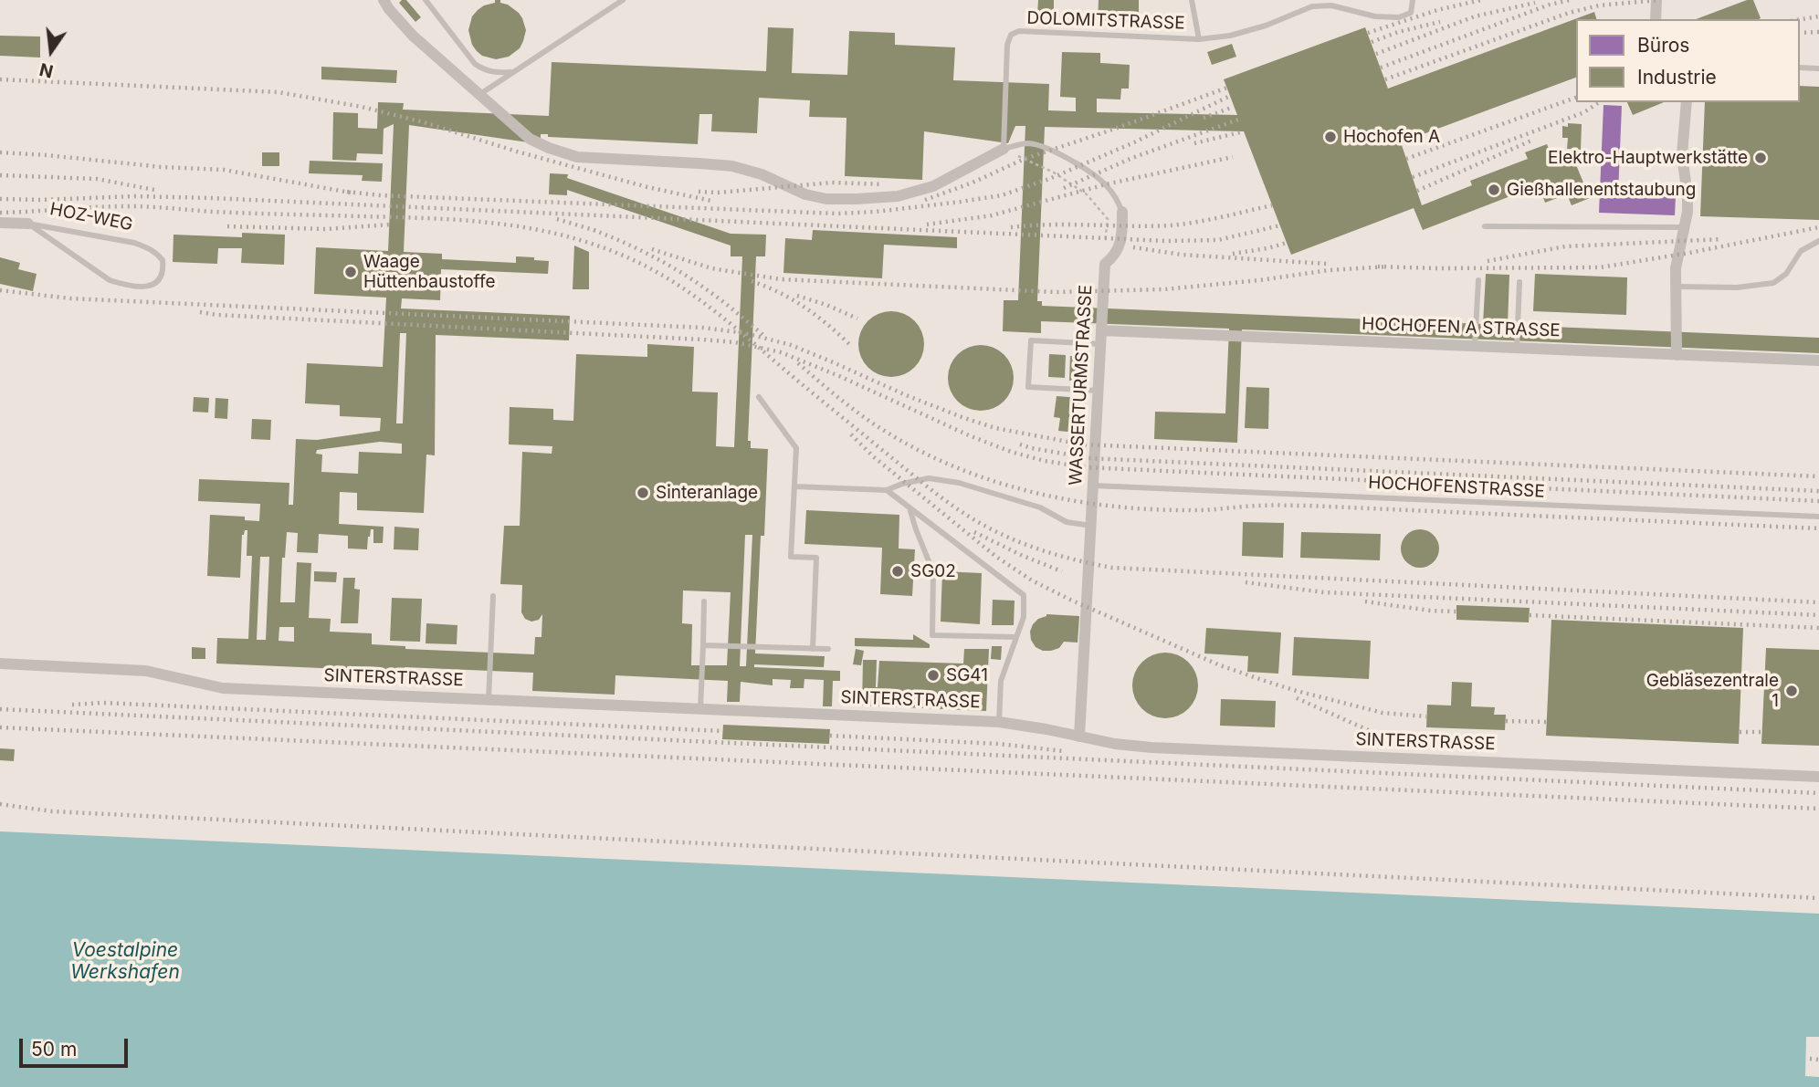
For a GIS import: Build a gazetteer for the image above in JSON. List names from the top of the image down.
{
  "streets": {
    "street": [
      "HOZ-WEG",
      "HOCHOFEN A STRASSE",
      "WASSERTURMSTRASSE",
      "SINTERSTRASSE"
    ],
    "lane": ["DOLOMITSTRASSE", "HOCHOFENSTRASSE"]
  },
  "crossings": [
    ["DOLOMITSTRASSE", "WASSERTURMSTRASSE"],
    ["HOCHOFEN A STRASSE", "WASSERTURMSTRASSE"],
    ["WASSERTURMSTRASSE", "HOCHOFENSTRASSE"],
    ["WASSERTURMSTRASSE", "SINTERSTRASSE"]
  ],
  "water": ["Voestalpine Werkshafen"],
  "places": [
    "Hochofen A",
    "Elektro-Hauptwerkstätte",
    "Gießhallenentstaubung",
    "Waage Hüttenbaustoffe",
    "Sinteranlage",
    "SG02",
    "SG41",
    "Gebläsezentrale 1"
  ],
  "legend": ["Büros", "Industrie"],
  "scale_bar": "50 m",
  "north": "bottom"
}
